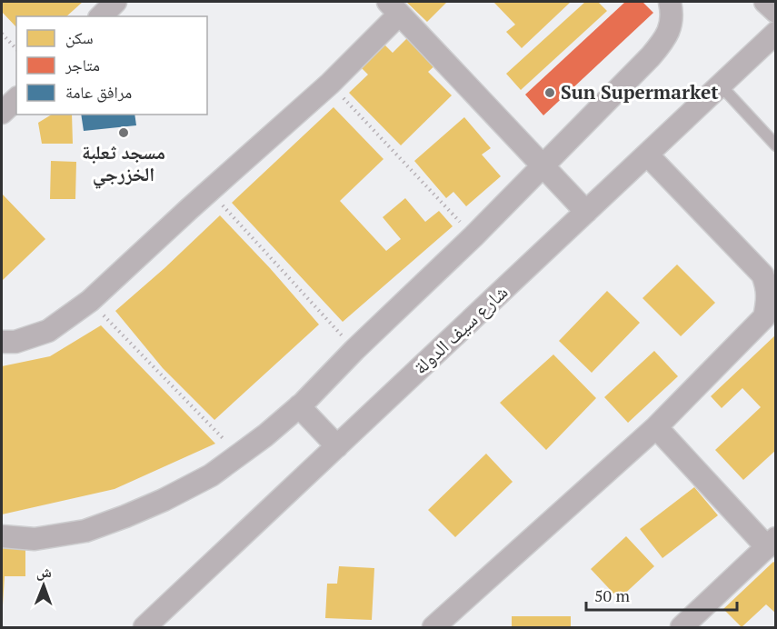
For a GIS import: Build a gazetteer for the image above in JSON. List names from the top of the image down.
{
  "streets": {
    "street": ["شارع سيف الدولة"]
  },
  "places": ["Sun Supermarket", "مسجد ثعلبة الخزرجي"],
  "legend": ["سكن", "متاجر", "مرافق عامة"],
  "scale_bar": "50 m",
  "north": "top"
}
